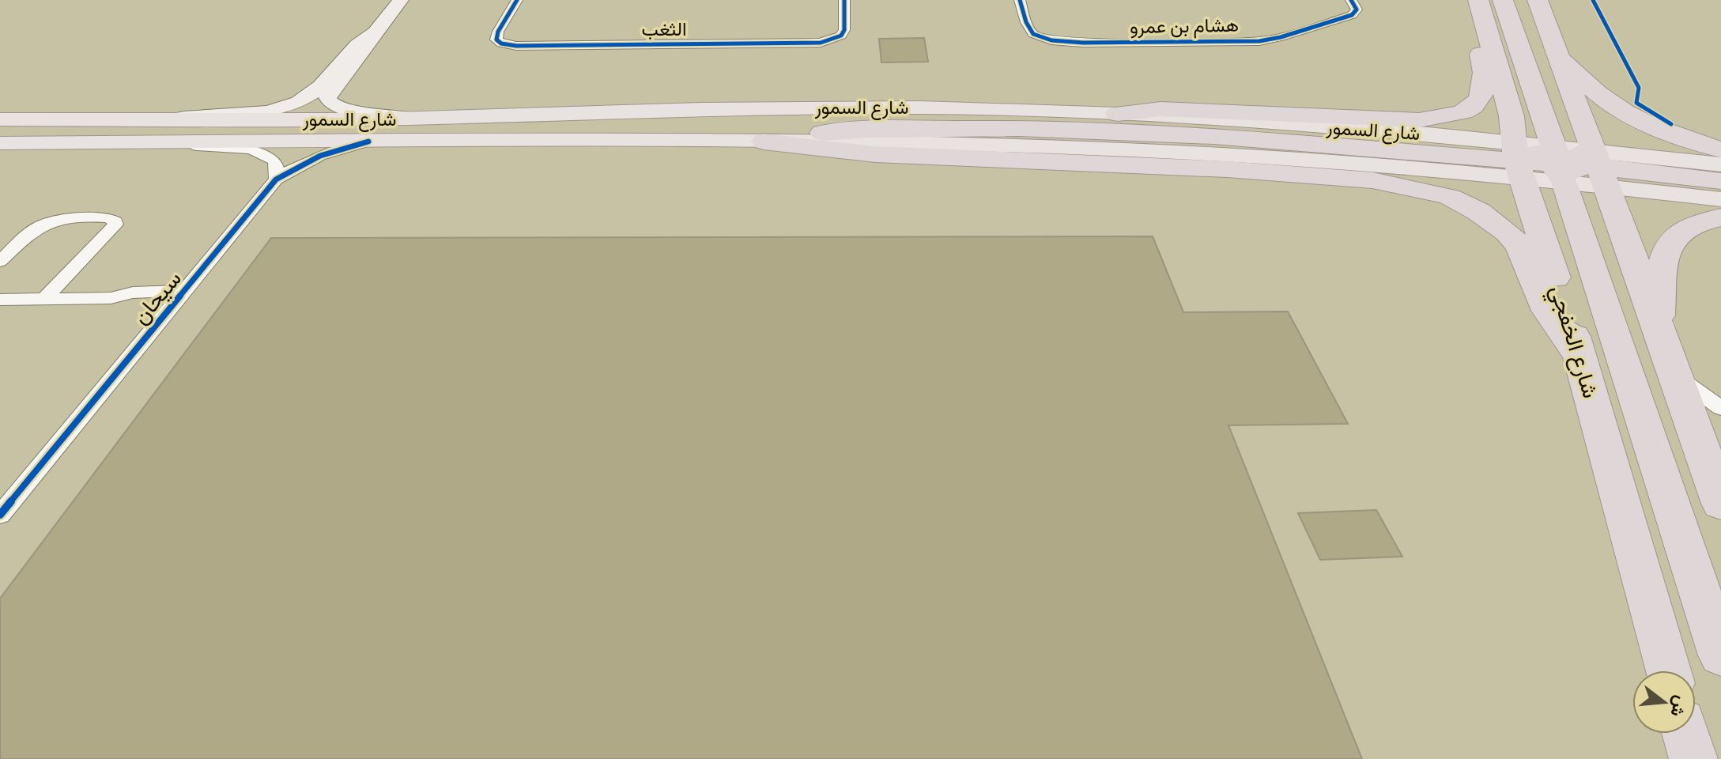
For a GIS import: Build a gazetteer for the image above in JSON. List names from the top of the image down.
{
  "streets": {
    "highway": ["شارع الخفجي"],
    "main road": ["شارع السمور"],
    "street": ["هشام بن عمرو", "الثغب", "سيحان"]
  },
  "crossings": [
    ["شارع السمور", "سيحان"],
    ["شارع السمور", "شارع الخفجي"]
  ],
  "north": "right"
}
